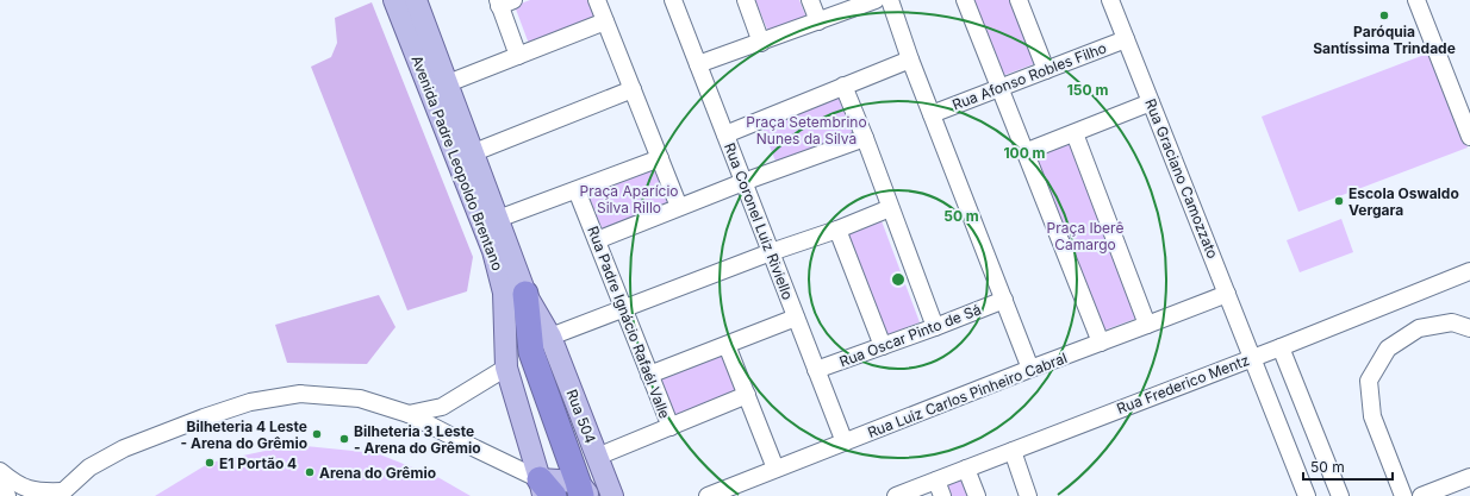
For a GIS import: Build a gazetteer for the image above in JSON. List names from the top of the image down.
{
  "streets": {
    "main road": ["Avenida Padre Leopoldo Brentano", "Rua 504"],
    "street": [
      "Rua Afonso Robles Filho",
      "Rua Graciano Camozzato",
      "Rua Coronel Luiz Riviello",
      "Rua Padre Ignácio Rafaél Valle",
      "Rua Oscar Pinto de Sá",
      "Rua Frederico Mentz",
      "Rua Luiz Carlos Pinheiro Cabral"
    ]
  },
  "crossings": [
    ["Rua Afonso Robles Filho", "Rua Graciano Camozzato"],
    ["Avenida Padre Leopoldo Brentano", "Rua 504"],
    ["Rua Graciano Camozzato", "Rua Frederico Mentz"],
    ["Rua Graciano Camozzato", "Rua Luiz Carlos Pinheiro Cabral"],
    ["Rua Coronel Luiz Riviello", "Rua Oscar Pinto de Sá"],
    ["Rua Coronel Luiz Riviello", "Rua Luiz Carlos Pinheiro Cabral"]
  ],
  "parks": ["Praça Setembrino Nunes da Silva", "Praça Aparício Silva Rillo", "Praça Iberê Camargo"],
  "places": [
    "Paróquia Santíssima Trindade",
    "Escola Oswaldo Vergara",
    "Bilheteria 4 Leste - Arena do Grêmio",
    "Bilheteria 3 Leste - Arena do Grêmio",
    "E1 Portão 4",
    "Arena do Grêmio"
  ],
  "scale_bar": "50 m",
  "rings": ["150 m", "100 m", "50 m"]
}
